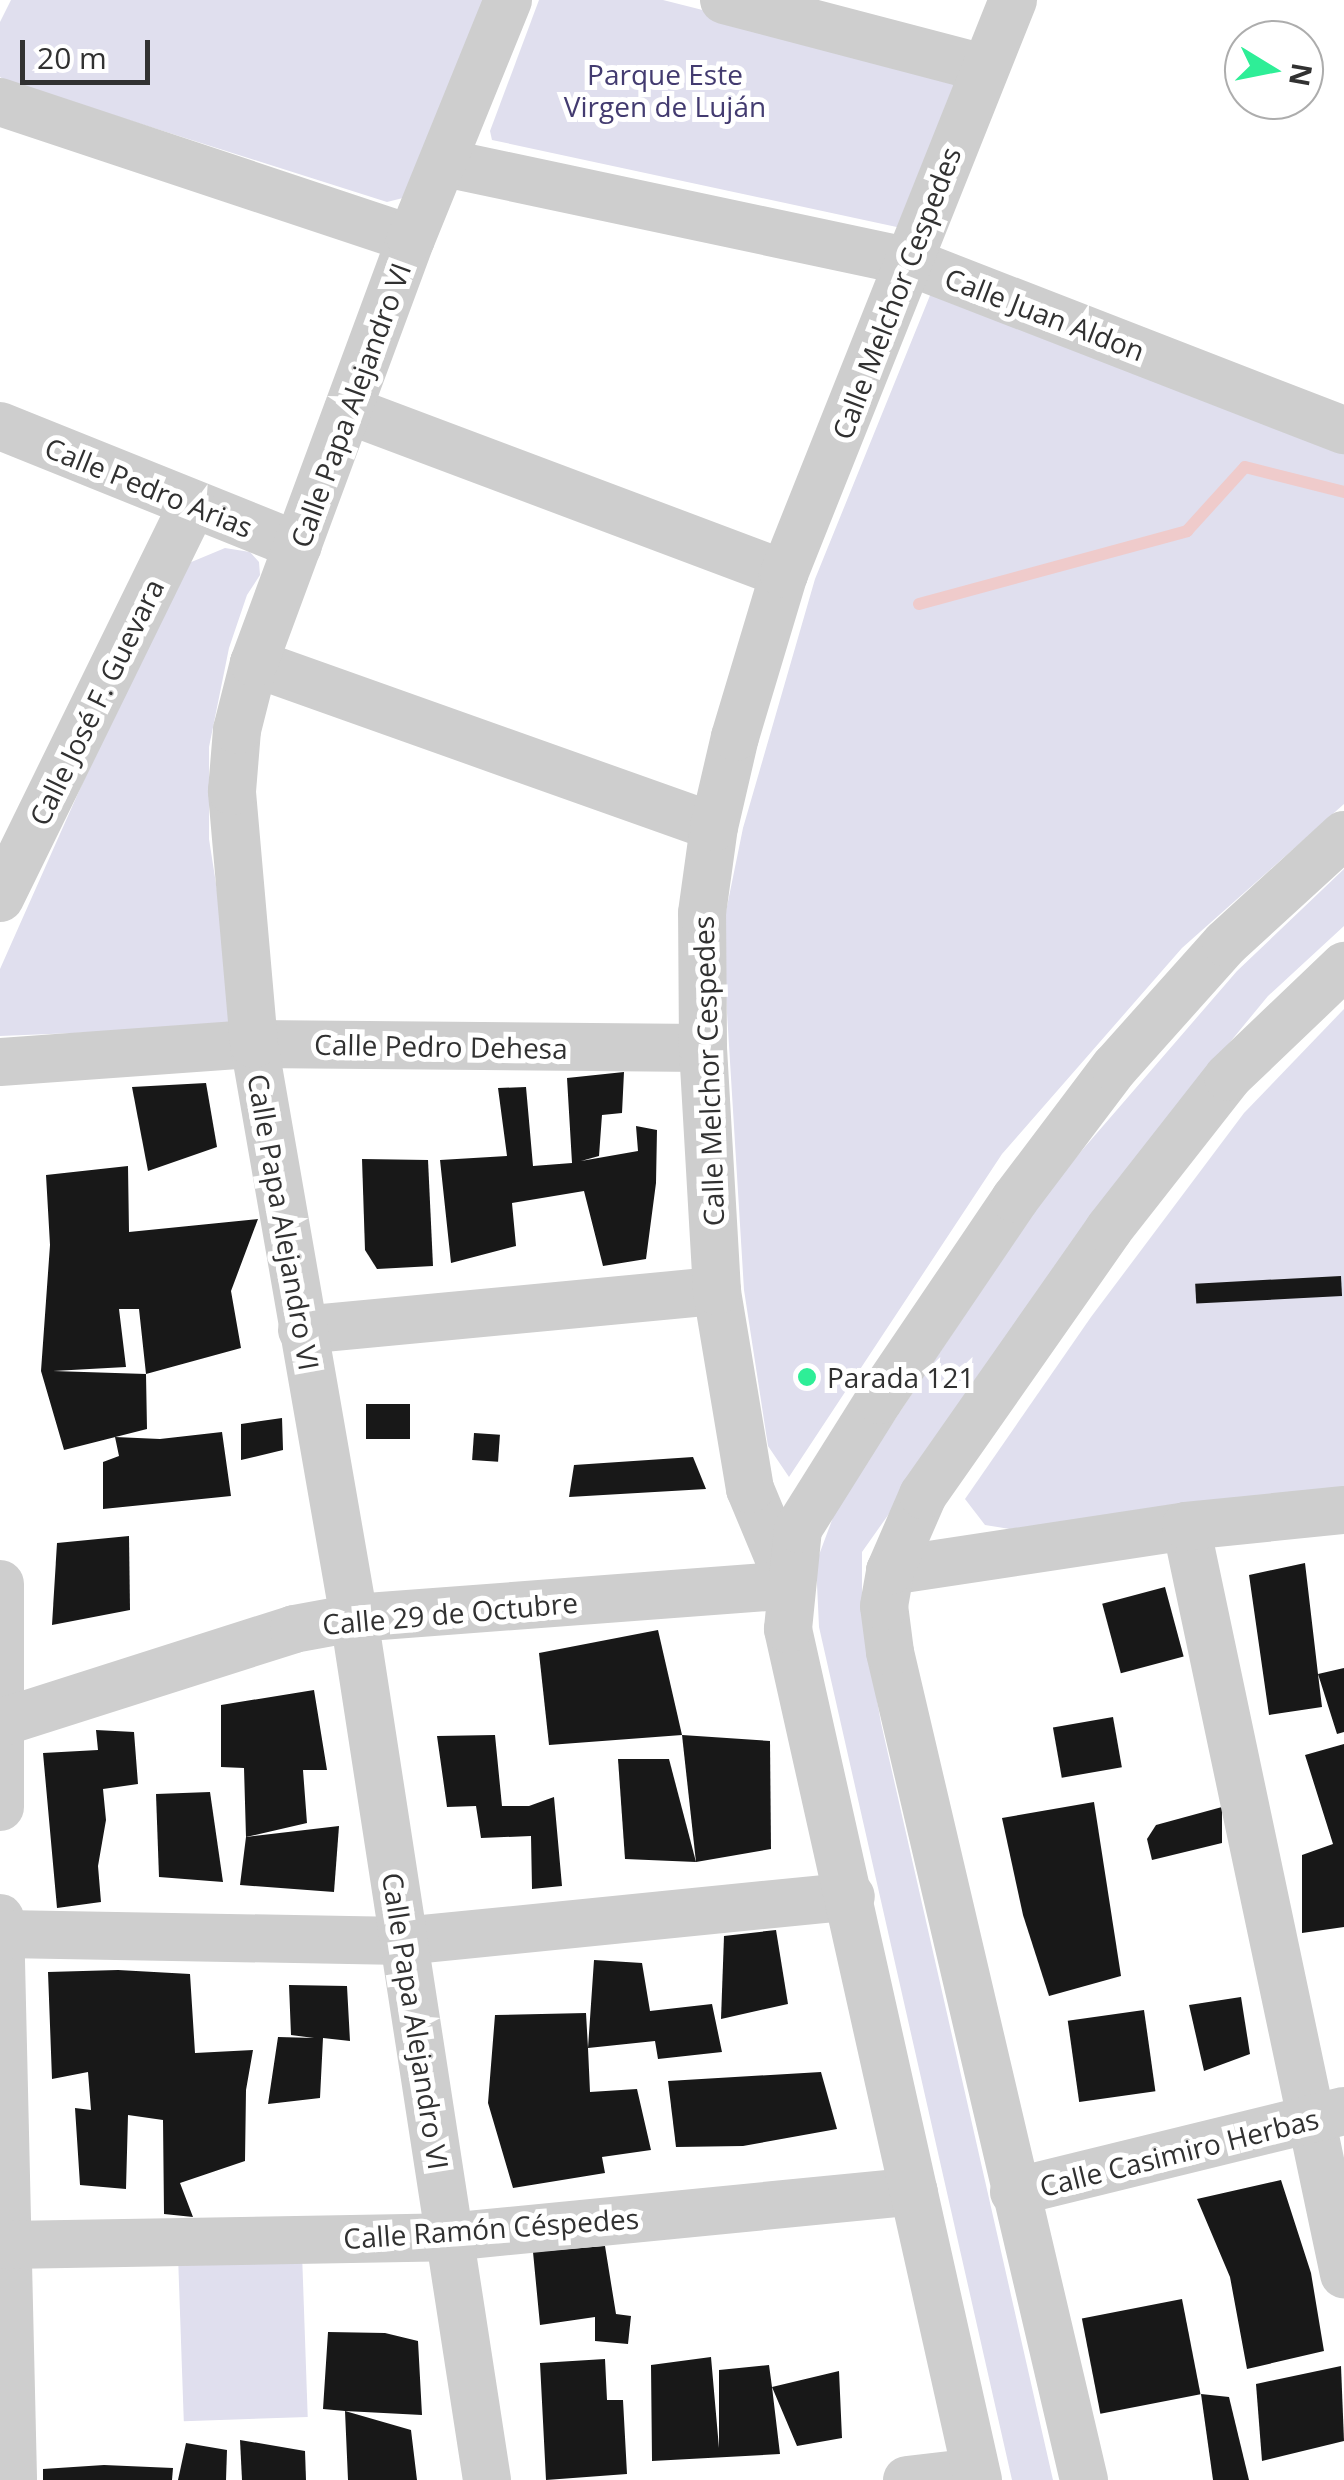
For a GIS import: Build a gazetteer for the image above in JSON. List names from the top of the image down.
{
  "streets": {
    "street": [
      "Calle Melchor Cespedes",
      "Calle Juan Aldon",
      "Calle Papa Alejandro VI",
      "Calle Pedro Arias",
      "Calle José F. Guevara",
      "Calle Pedro Dehesa",
      "Calle 29 de Octubre",
      "Calle Casimiro Herbas",
      "Calle Ramón Céspedes"
    ]
  },
  "crossings": [
    ["Calle Melchor Cespedes", "Calle Juan Aldon"],
    ["Calle Melchor Cespedes", "Calle Pedro Dehesa"],
    ["Calle Melchor Cespedes", "Calle 29 de Octubre"],
    ["Calle Juan Aldon", "Calle Papa Alejandro VI"],
    ["Calle Papa Alejandro VI", "Calle Pedro Arias"],
    ["Calle Papa Alejandro VI", "Calle Pedro Dehesa"],
    ["Calle Papa Alejandro VI", "Calle 29 de Octubre"],
    ["Calle Papa Alejandro VI", "Calle Ramón Céspedes"],
    ["Calle Pedro Arias", "Calle José F. Guevara"]
  ],
  "parks": ["Parque Este Virgen de Luján"],
  "places": ["Parada 121"],
  "scale_bar": "20 m",
  "north": "right"
}
